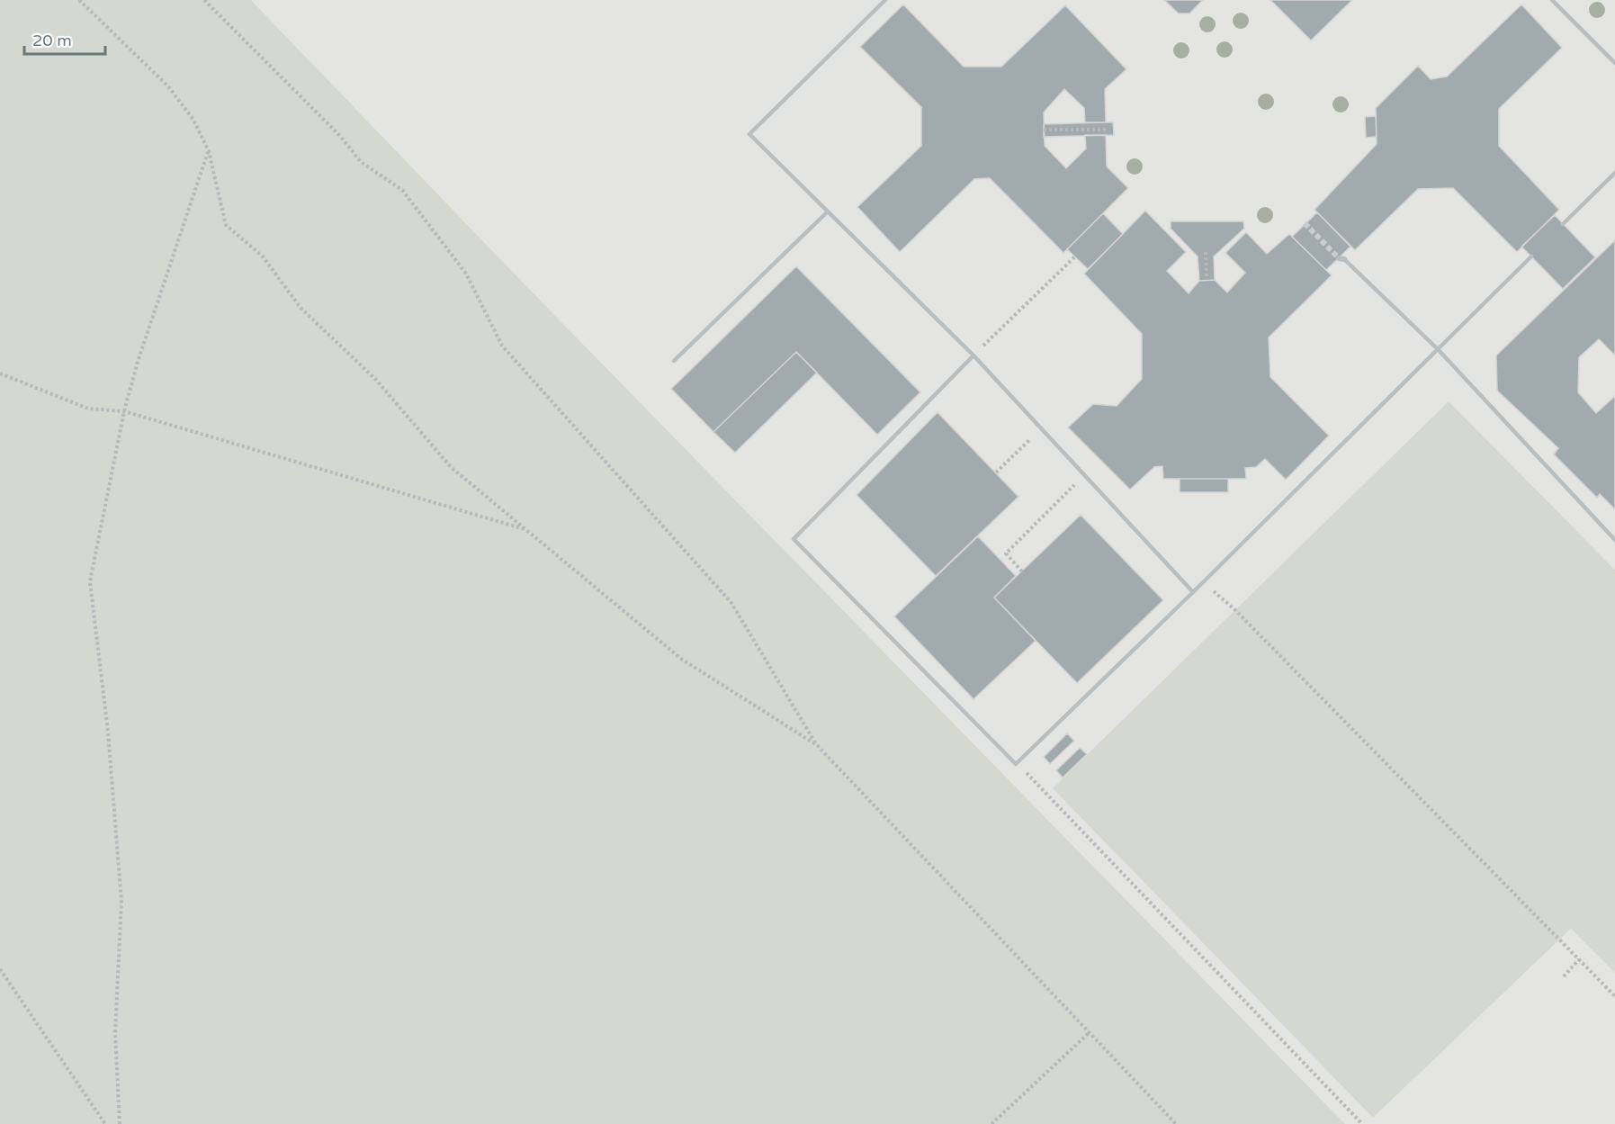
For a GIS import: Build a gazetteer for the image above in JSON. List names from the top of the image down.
{
  "scale_bar": "20 m"
}
